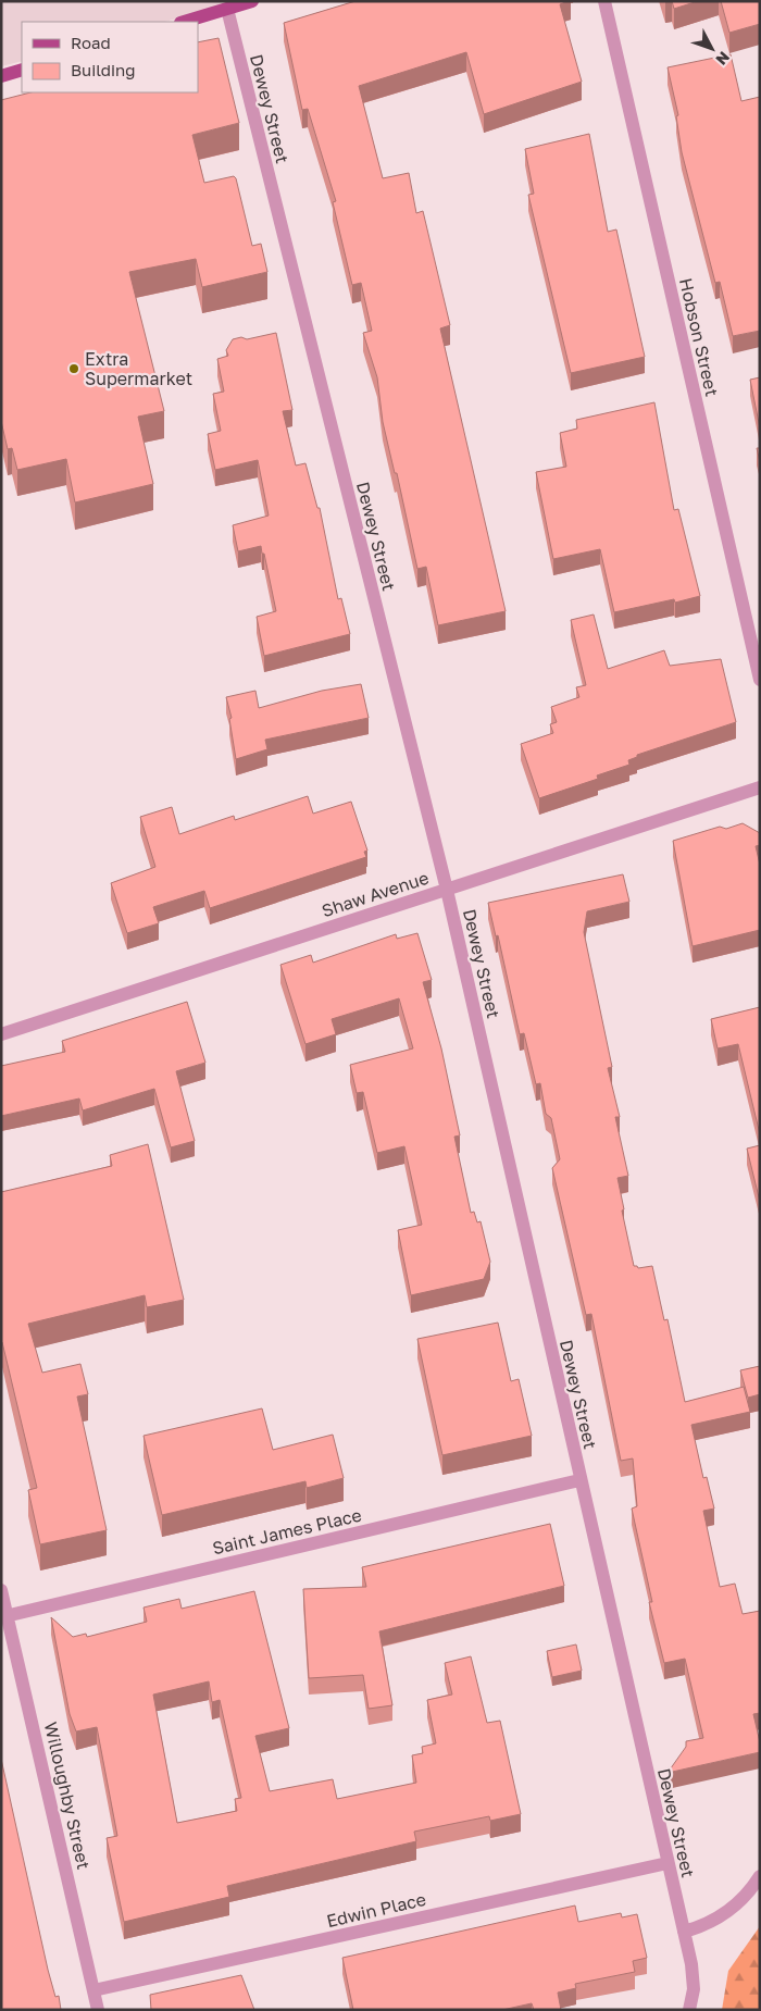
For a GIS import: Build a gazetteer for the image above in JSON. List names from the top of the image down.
{
  "streets": {
    "street": [
      "Dewey Street",
      "Hobson Street",
      "Shaw Avenue",
      "Saint James Place",
      "Willoughby Street",
      "Edwin Place"
    ]
  },
  "crossings": [
    ["Dewey Street", "Shaw Avenue"],
    ["Dewey Street", "Saint James Place"],
    ["Dewey Street", "Edwin Place"],
    ["Saint James Place", "Willoughby Street"],
    ["Willoughby Street", "Edwin Place"]
  ],
  "places": ["Extra Supermarket"],
  "legend": ["Road", "Building"],
  "north": "bottom right"
}
